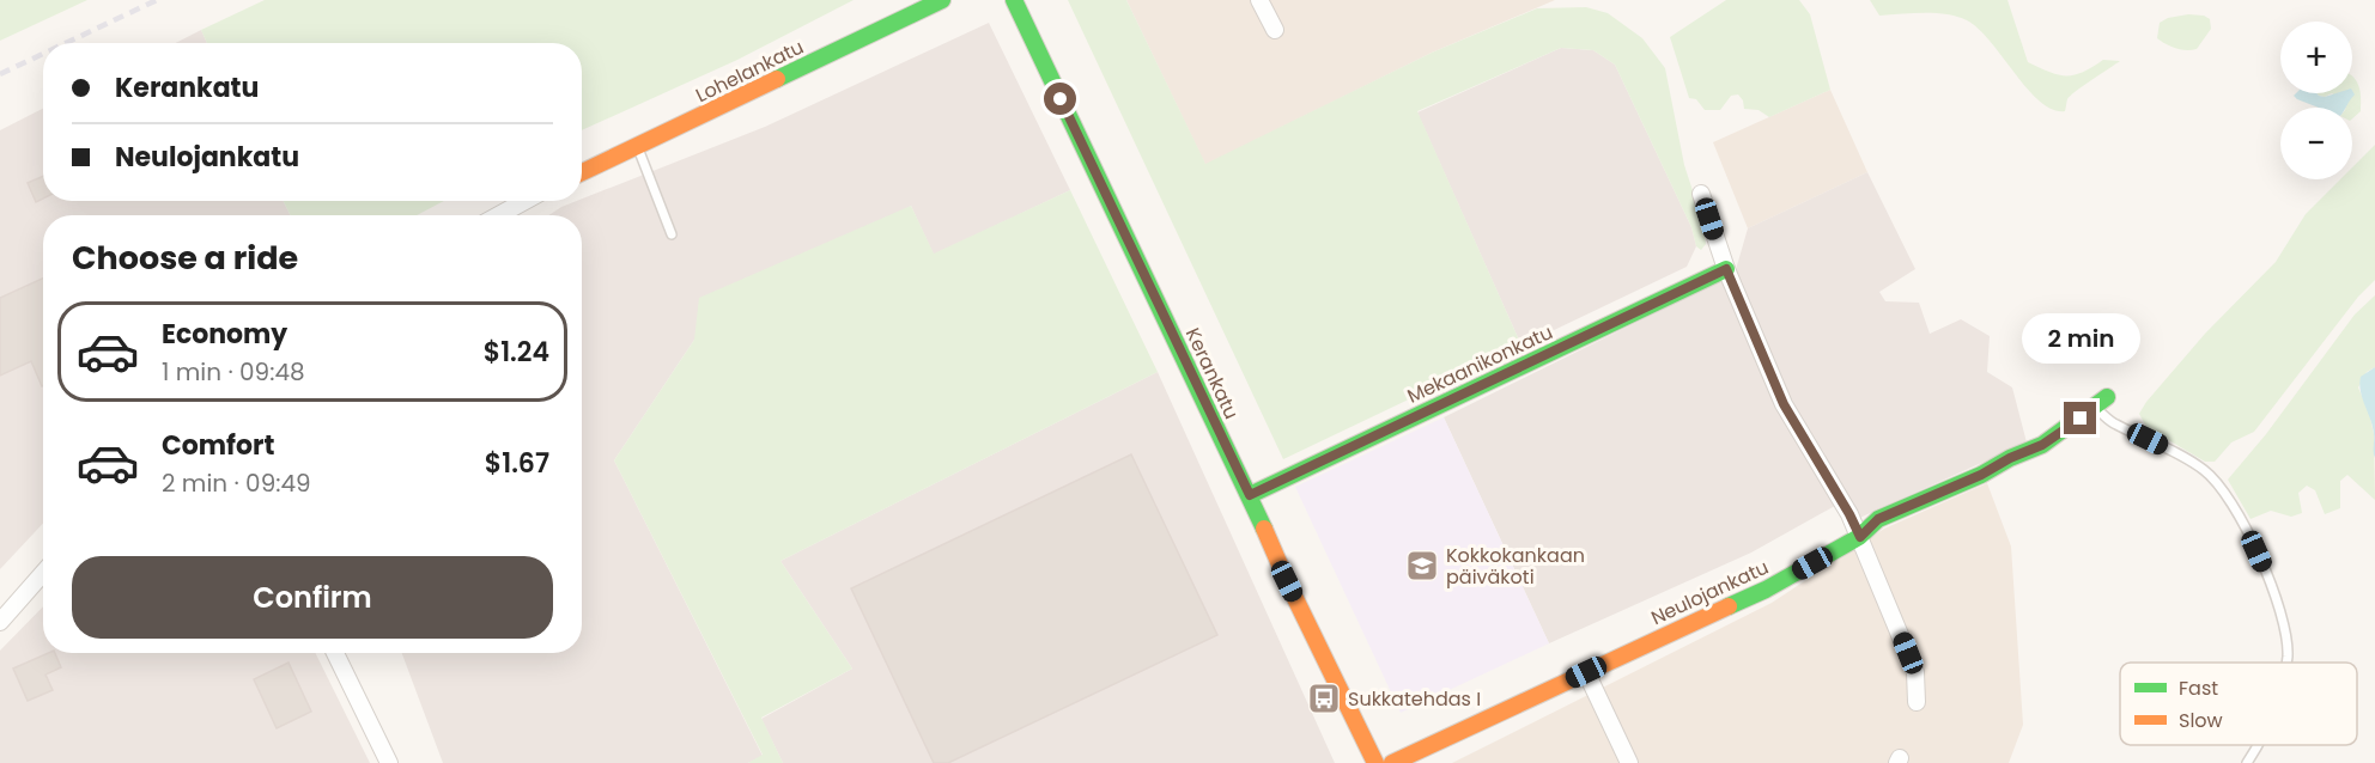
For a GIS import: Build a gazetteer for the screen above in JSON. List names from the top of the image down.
{
  "streets": {
    "street": [
      "Lohelankatu",
      "Mekaanikonkatu",
      "Kerankatu",
      "Neulojankatu"
    ]
  },
  "crossings": [
    ["Mekaanikonkatu", "Kerankatu"]
  ],
  "places": {
    "school or university": ["Kokkokankaan päiväkoti"],
    "bus stop": ["Sukkatehdas I"]
  },
  "legend": ["Fast", "Slow"],
  "page": {
    "map_buttons": ["+", "−"],
    "banner": ["Kerankatu", "Neulojankatu"],
    "heading": "Choose a ride",
    "list": [
      {
        "name": "Economy",
        "note": "1 min · 09:48",
        "value": "$1.24"
      },
      {
        "name": "Comfort",
        "note": "2 min · 09:49",
        "value": "$1.67"
      }
    ],
    "bubble": "2 min",
    "buttons": "Confirm"
  }
}
